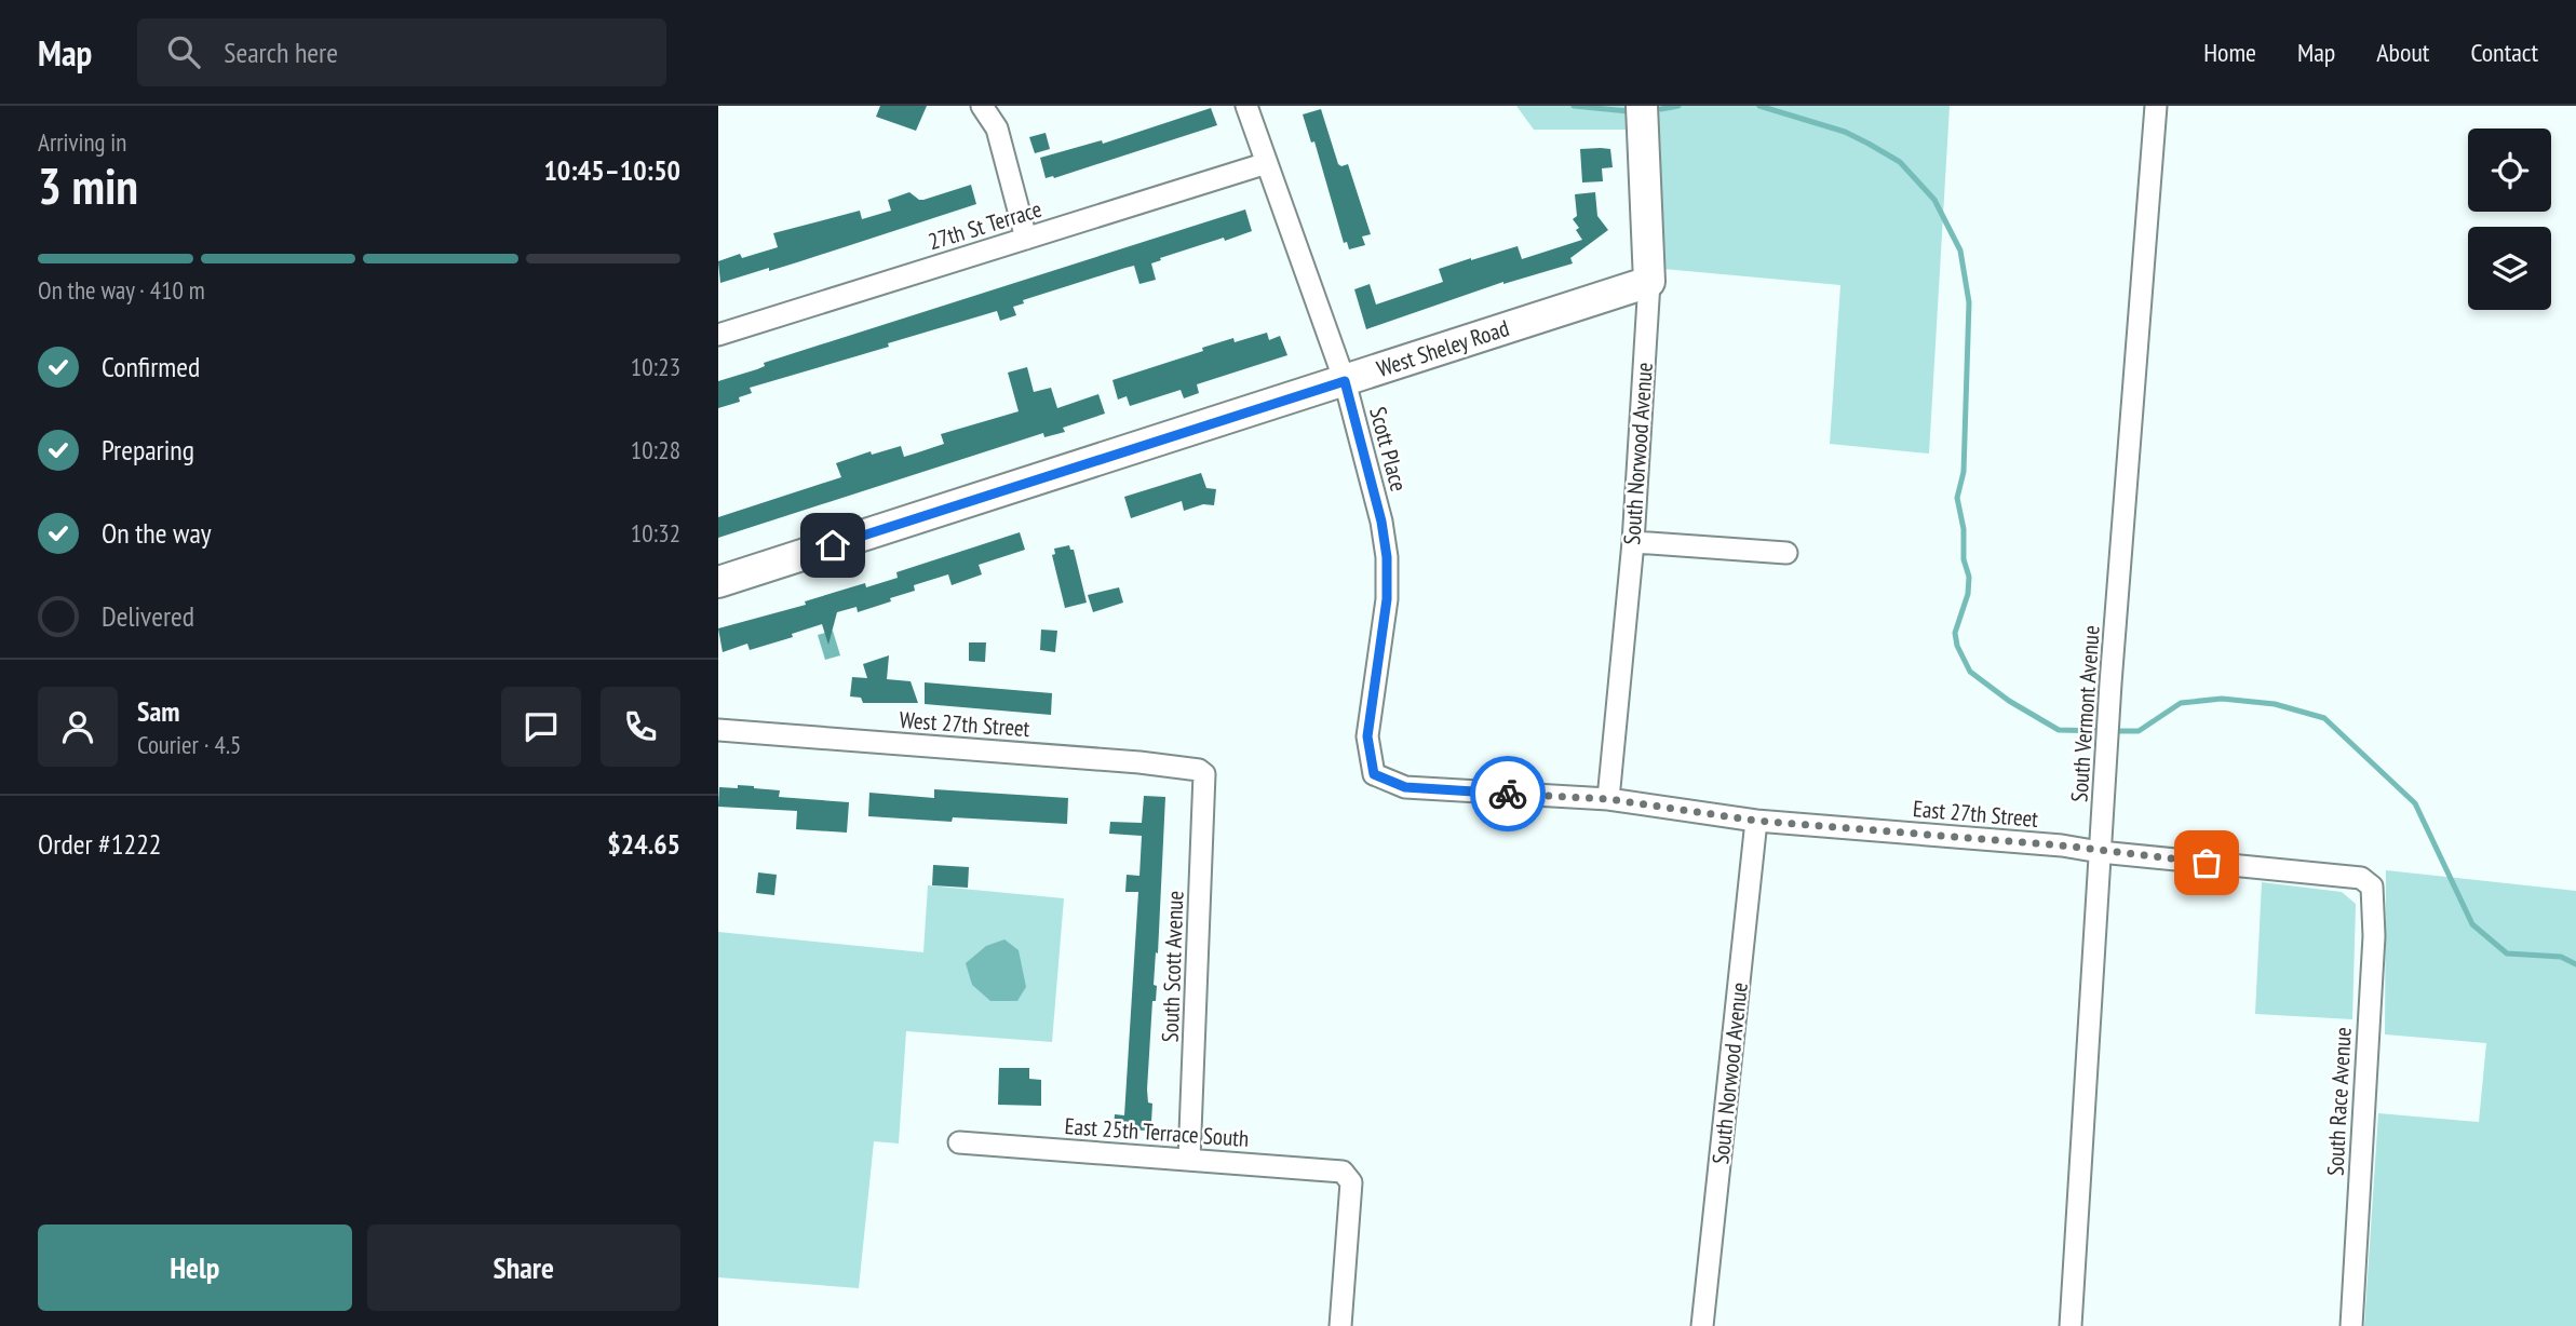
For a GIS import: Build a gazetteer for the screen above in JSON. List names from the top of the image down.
{
  "streets": {
    "street": [
      "27th St Terrace",
      "West Sheley Road",
      "Scott Place",
      "South Norwood Avenue",
      "South Vermont Avenue",
      "West 27th Street",
      "East 27th Street",
      "South Scott Avenue",
      "South Race Avenue",
      "East 25th Terrace South"
    ]
  },
  "crossings": [
    ["27th St Terrace", "Scott Place"],
    ["West Sheley Road", "Scott Place"],
    ["West Sheley Road", "South Norwood Avenue"],
    ["Scott Place", "East 27th Street"],
    ["South Norwood Avenue", "East 27th Street"],
    ["South Vermont Avenue", "East 27th Street"],
    ["West 27th Street", "South Scott Avenue"],
    ["East 27th Street", "South Race Avenue"],
    ["South Scott Avenue", "East 25th Terrace South"]
  ],
  "page": {
    "header": "Map",
    "search": "Search here",
    "nav": [
      "Home",
      "Map",
      "About",
      "Contact"
    ],
    "heading": ["3 min", "Arriving in", "10:45–10:50"],
    "panel": [
      "Sam",
      "Courier · 4.5",
      "Order #1222",
      "$24.65"
    ],
    "bar": "On the way · 410 m",
    "list": [
      ["Confirmed", "10:23"],
      ["Preparing", "10:28"],
      ["On the way", "10:32"],
      "Delivered"
    ],
    "buttons": ["Help", "Share"]
  }
}
